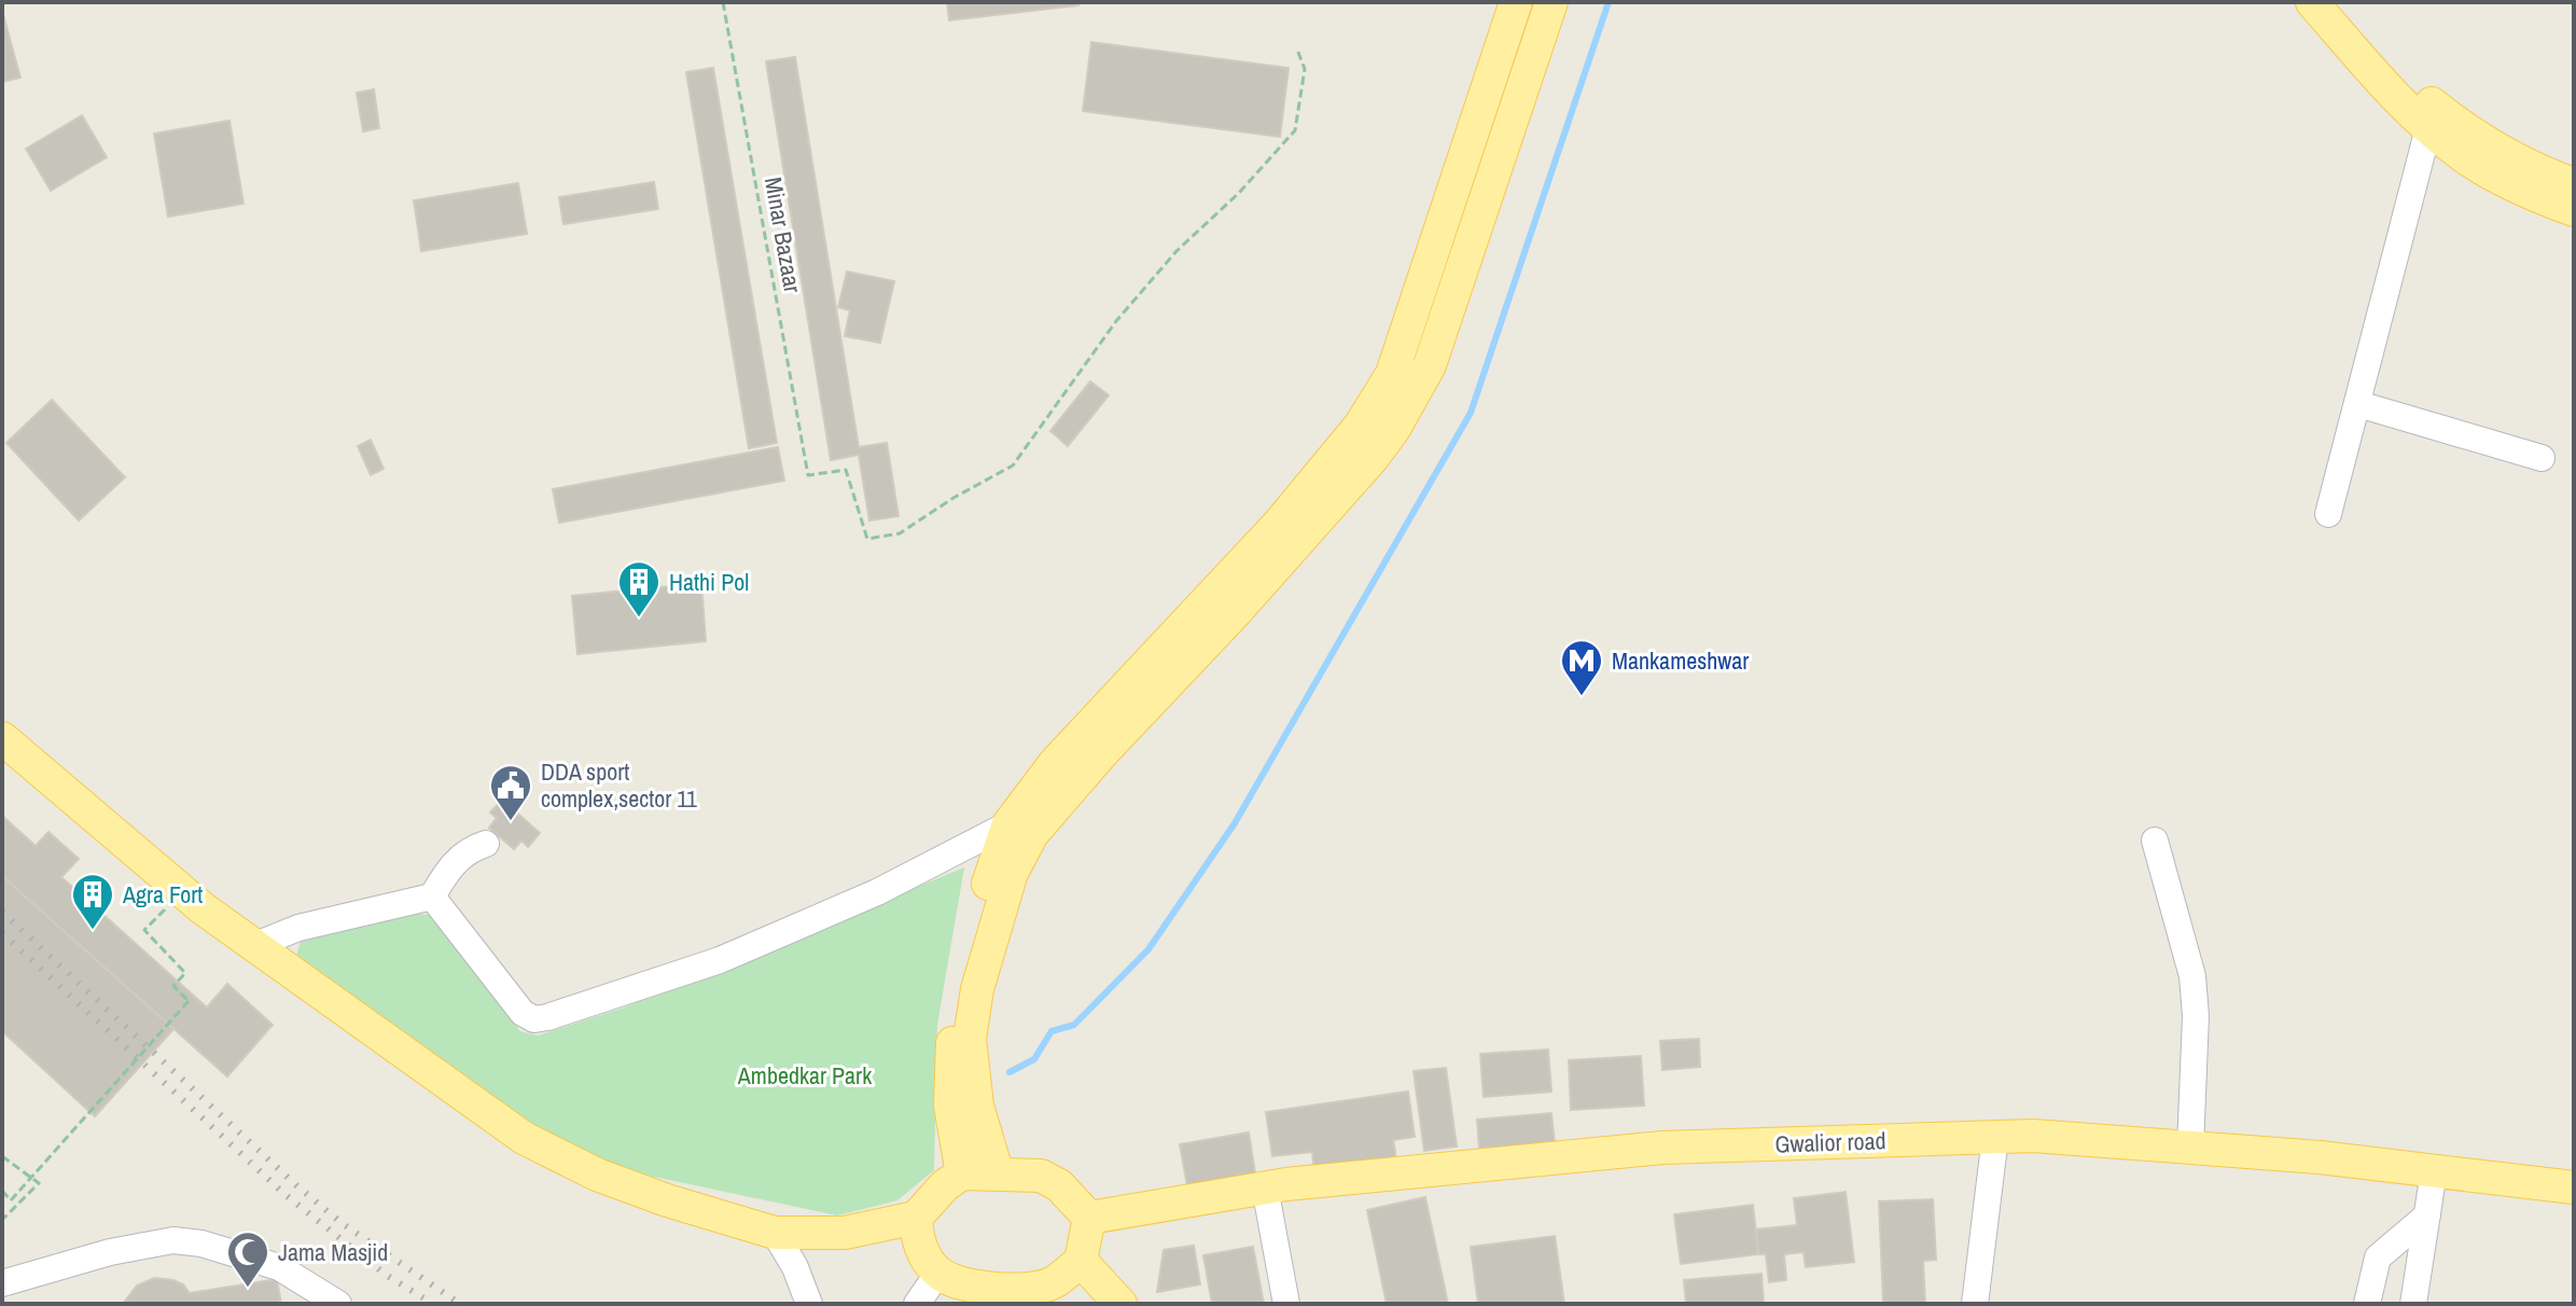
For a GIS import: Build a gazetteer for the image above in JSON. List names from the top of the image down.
{
  "streets": {
    "main road": ["Gwalior road"],
    "path": ["Minar Bazaar"]
  },
  "parks": ["Ambedkar Park"],
  "places": {
    "building": ["Hathi Pol", "Agra Fort"],
    "metro station": ["Mankameshwar"],
    "public building": ["DDA sport complex,sector 11"],
    "mosque": ["Jama Masjid"]
  }
}
